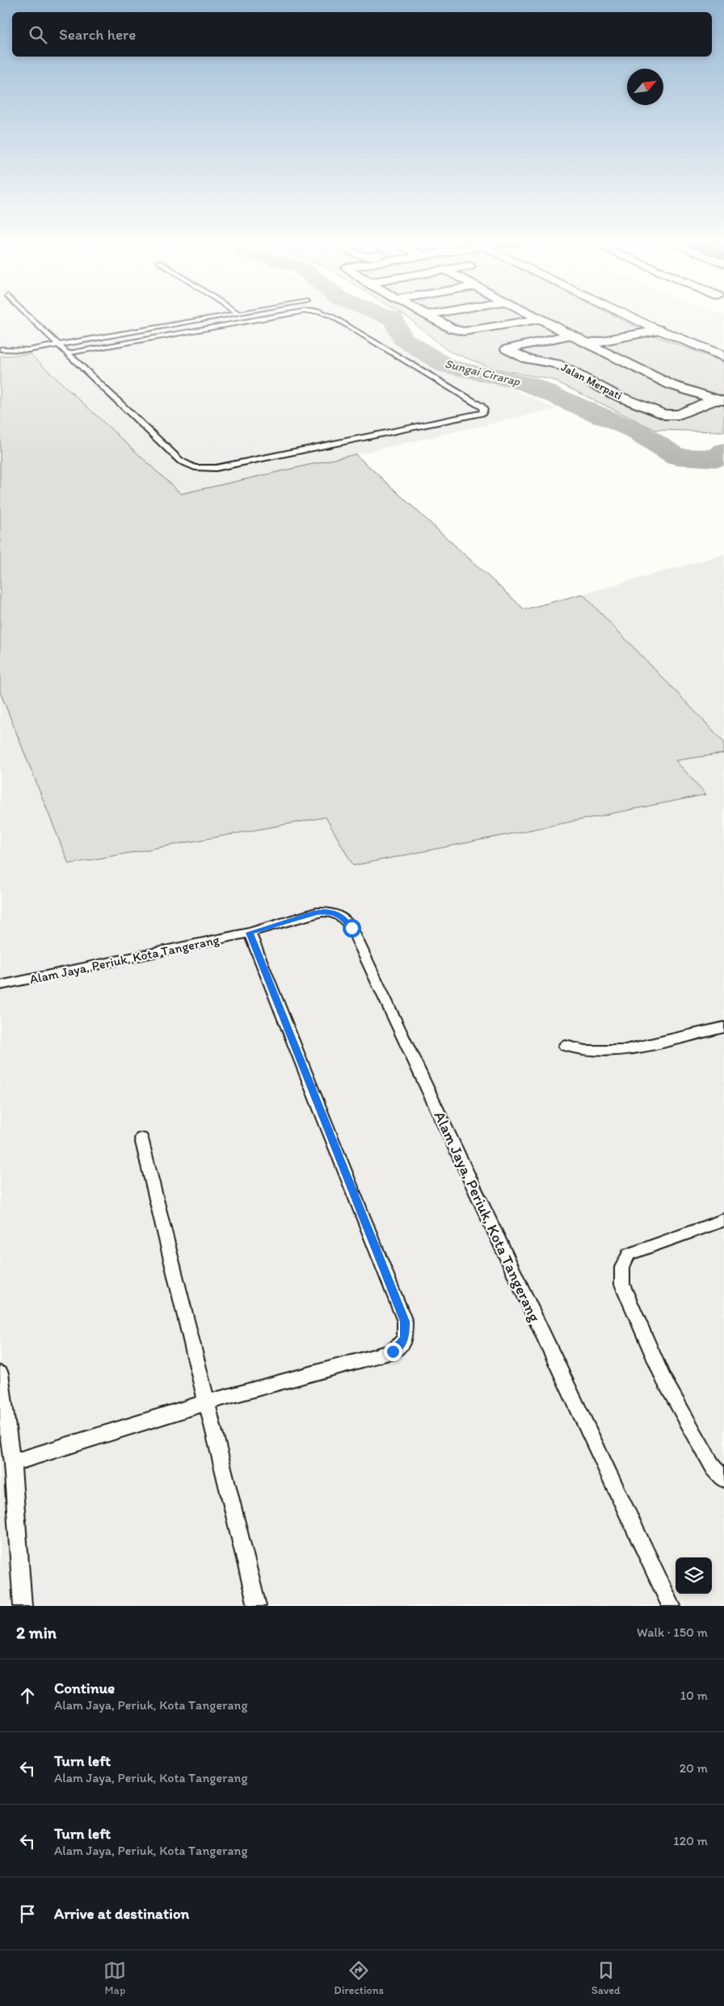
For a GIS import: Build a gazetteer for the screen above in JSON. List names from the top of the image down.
{
  "streets": {
    "street": ["Jalan Merpati"],
    "lane": ["Alam Jaya, Periuk, Kota Tangerang"]
  },
  "water": ["Sungai Cirarap"],
  "north": "top right",
  "page": {
    "search": "Search here",
    "heading": ["2 min", "Walk · 150 m"],
    "list": [
      ["Continue", "Alam Jaya, Periuk, Kota Tangerang", "10 m"],
      ["Turn left", "Alam Jaya, Periuk, Kota Tangerang", "20 m"],
      ["Turn left", "Alam Jaya, Periuk, Kota Tangerang", "120 m"],
      "Arrive at destination"
    ],
    "nav": ["Map", "Directions", "Saved"]
  }
}
